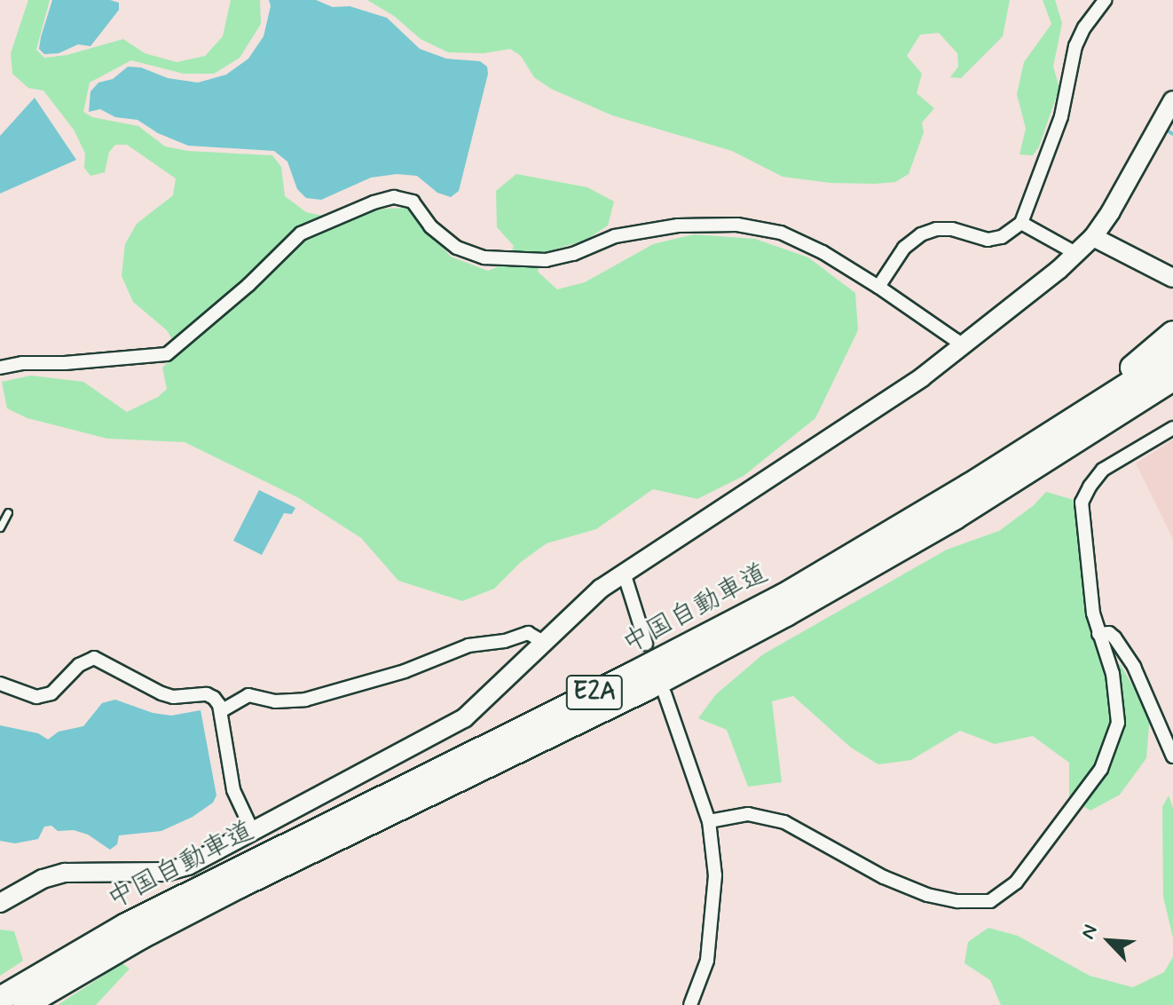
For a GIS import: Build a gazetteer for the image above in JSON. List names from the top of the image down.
{
  "streets": {
    "highway": ["中国自動車道", "E2A"]
  },
  "north": "top left"
}
